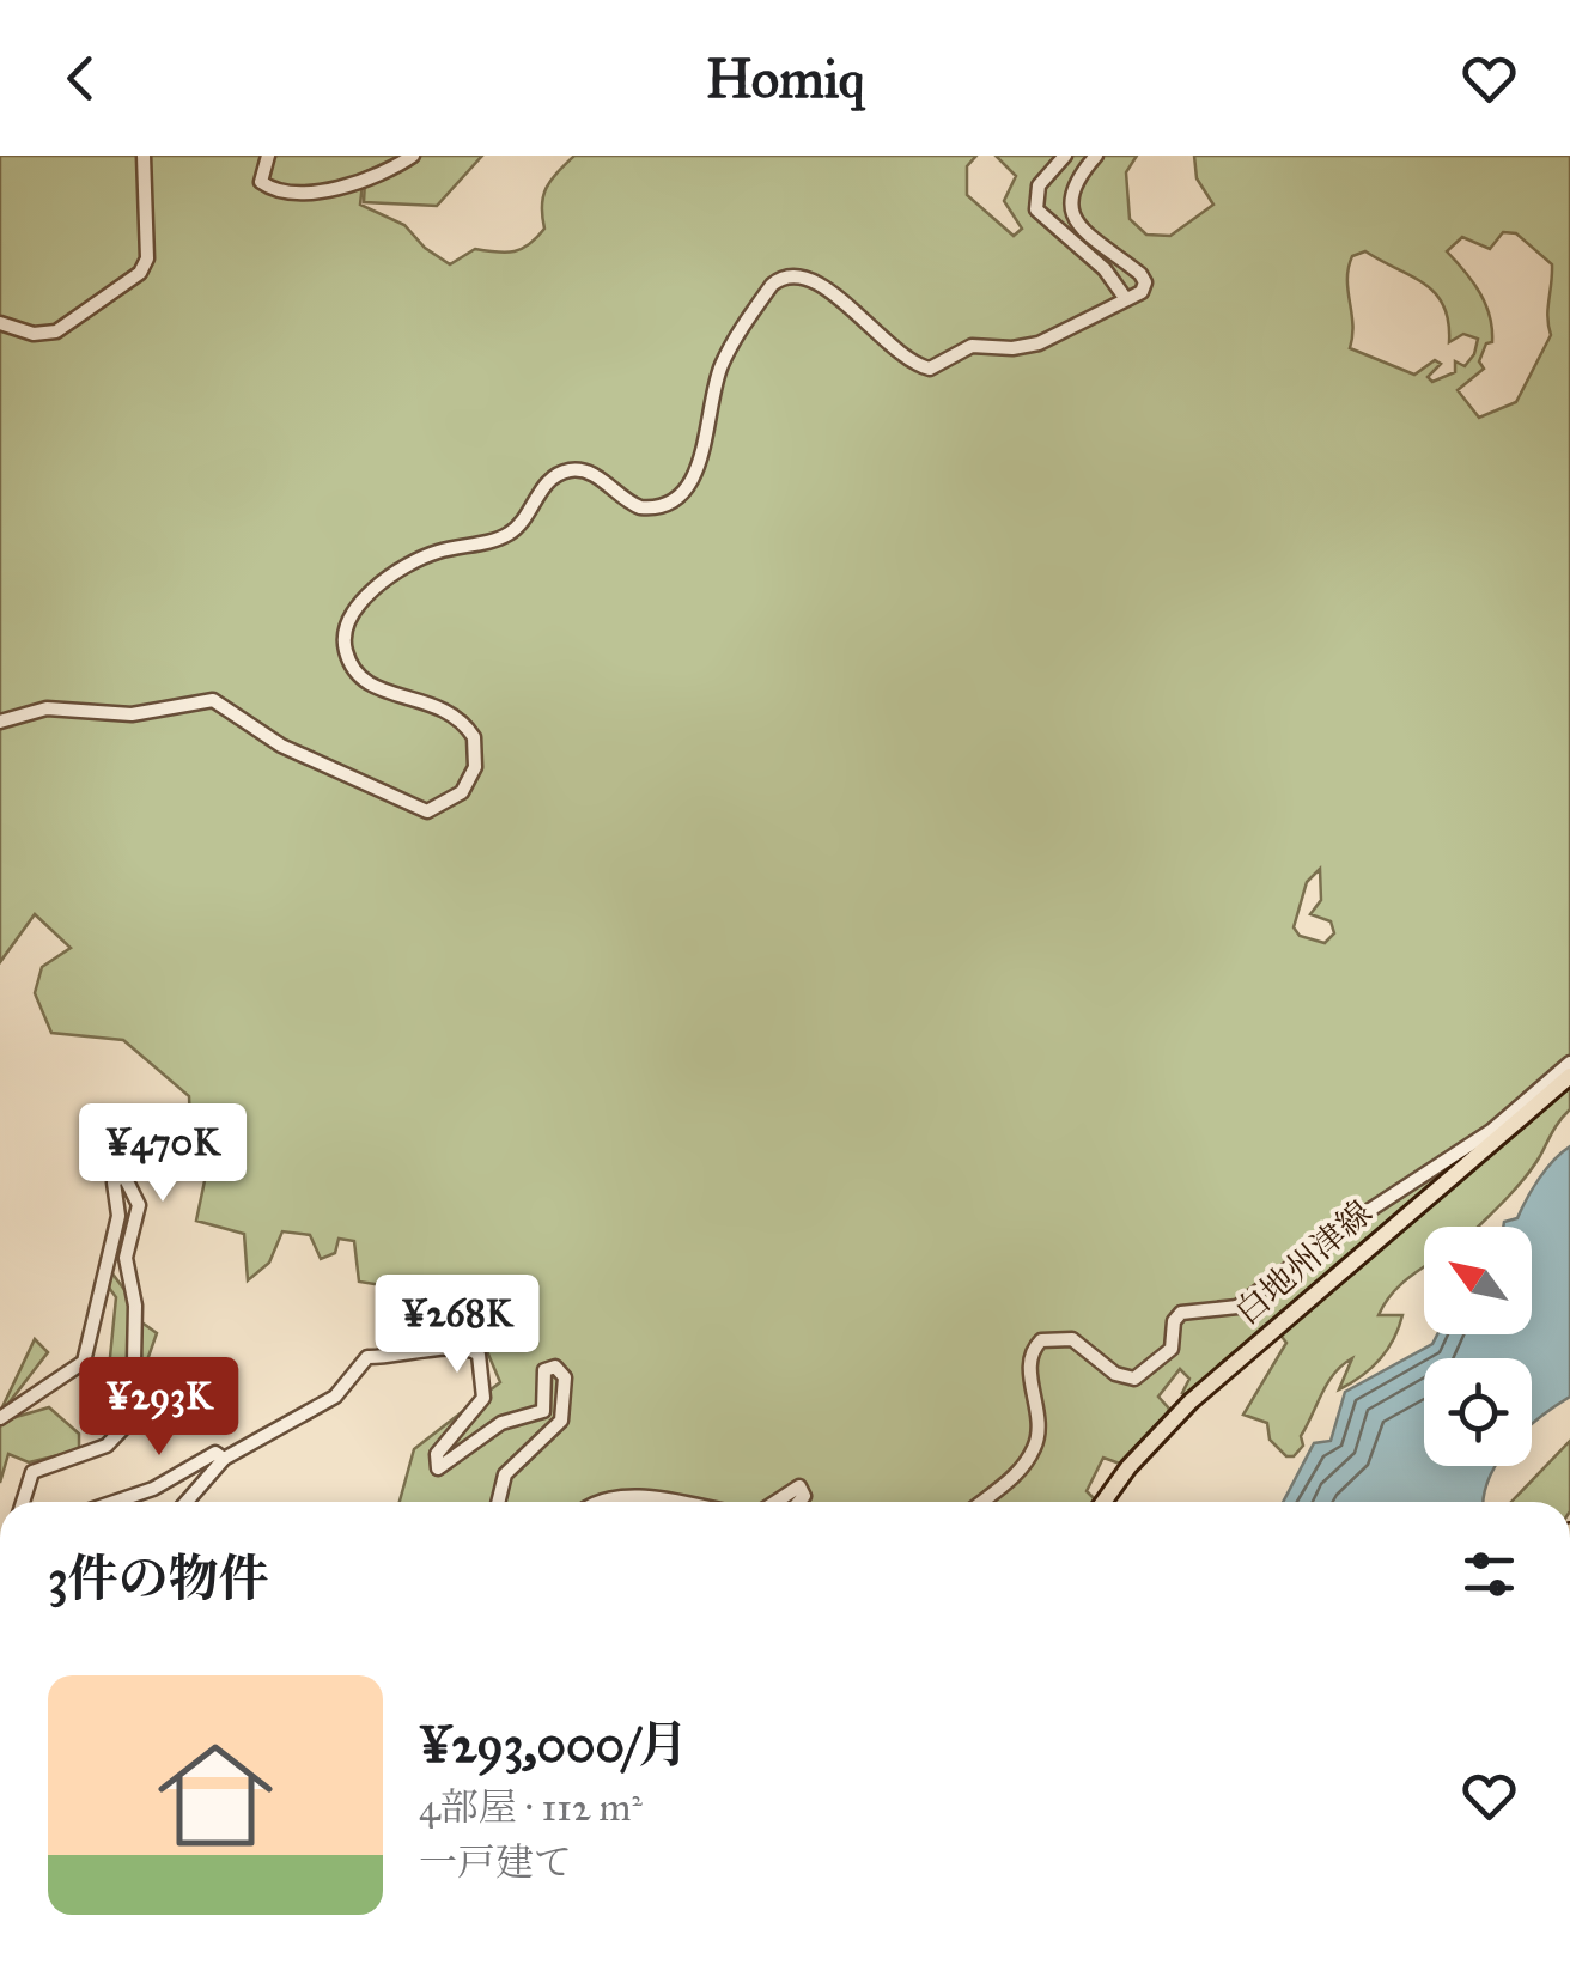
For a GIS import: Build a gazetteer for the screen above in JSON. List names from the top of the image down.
{
  "streets": {
    "main road": ["白地州津線"]
  },
  "north": "top left",
  "page": {
    "header": "Homiq",
    "price": ["¥470K", "¥268K", "¥293K"],
    "heading": "3件の物件",
    "list": [
      {
        "name": "¥293,000/月",
        "note": "4部屋 · 112 m² · 一戸建て"
      }
    ]
  }
}
